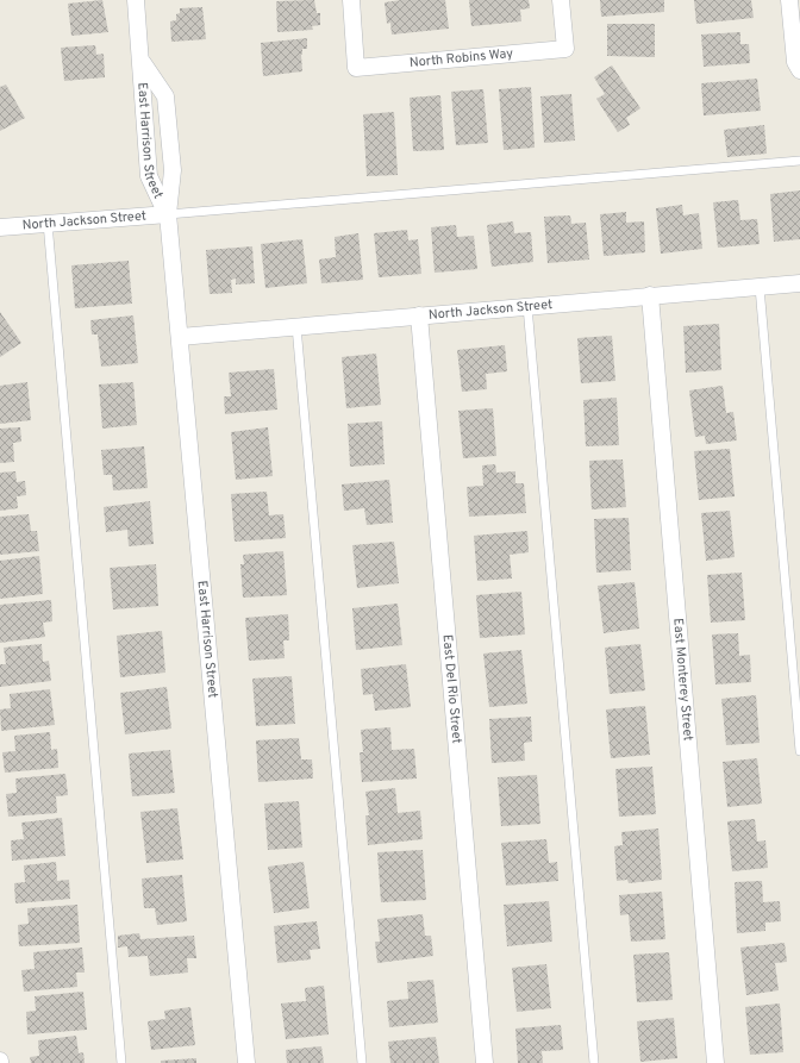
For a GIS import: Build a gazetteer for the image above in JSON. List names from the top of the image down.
{
  "streets": {
    "street": [
      "North Robins Way",
      "East Harrison Street",
      "North Jackson Street",
      "East Monterey Street",
      "East Del Rio Street"
    ]
  },
  "crossings": [
    ["East Harrison Street", "North Jackson Street"],
    ["North Jackson Street", "East Monterey Street"],
    ["North Jackson Street", "East Del Rio Street"]
  ]
}
